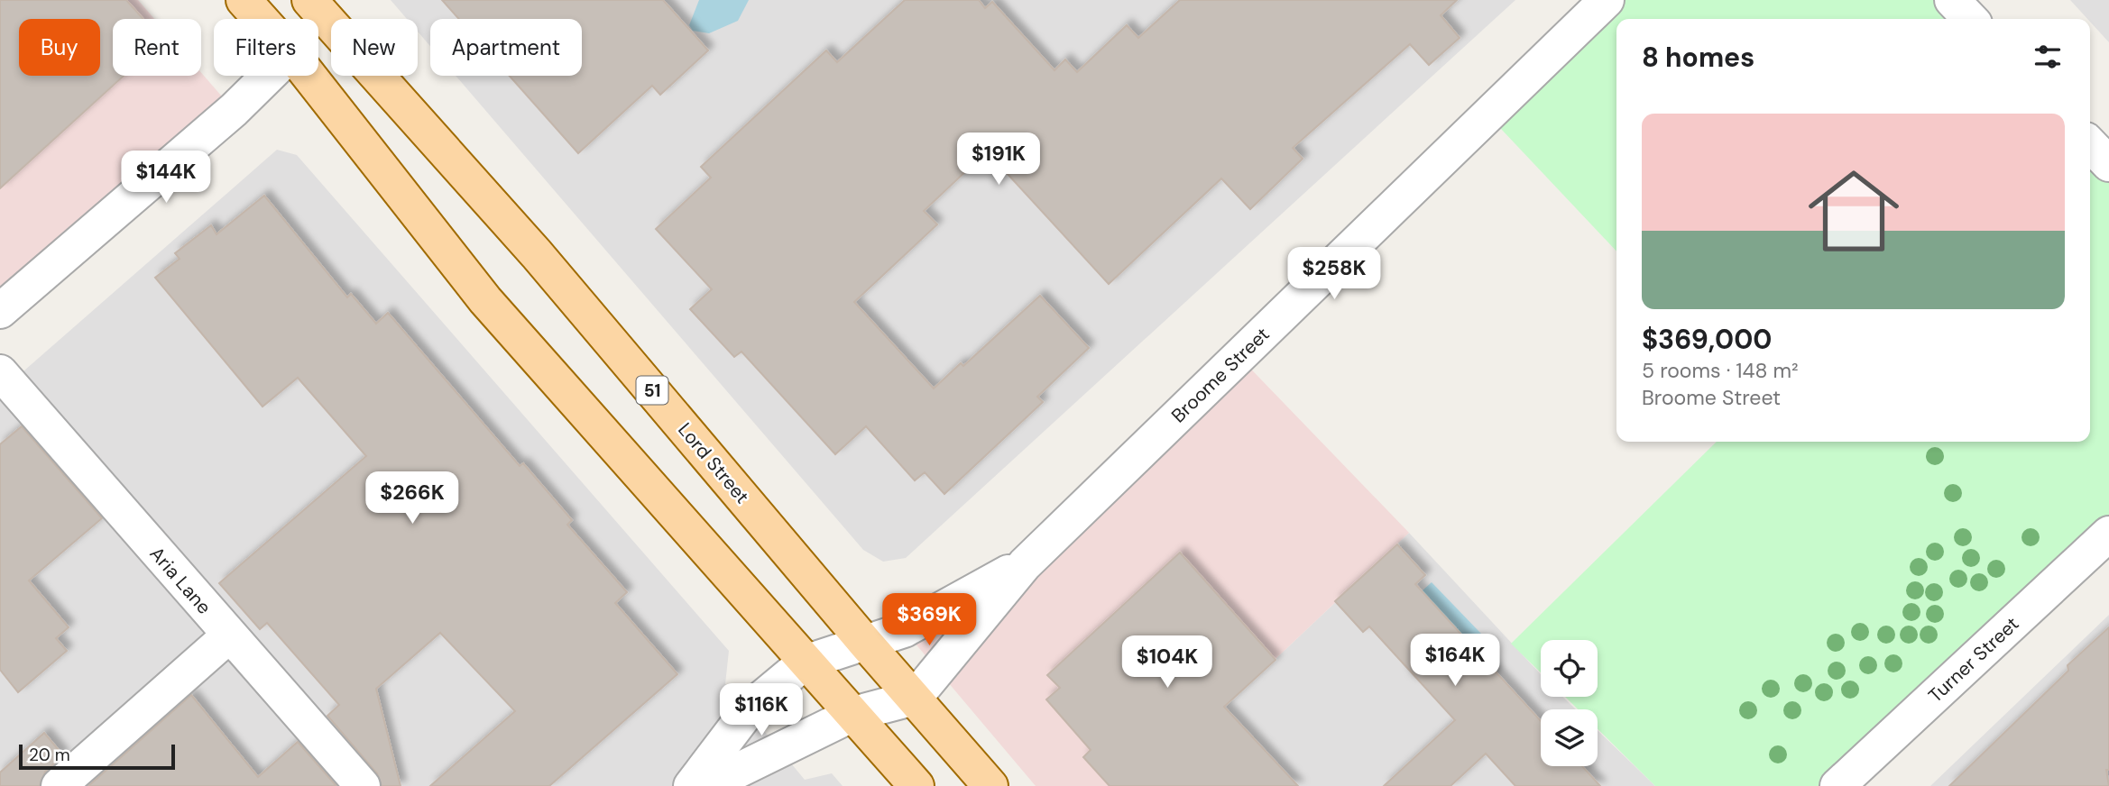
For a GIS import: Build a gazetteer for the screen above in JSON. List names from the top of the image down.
{
  "streets": {
    "main road": ["51", "Lord Street"],
    "street": ["Broome Street", "Aria Lane", "Turner Street"]
  },
  "crossings": [
    ["Broome Street", "Lord Street"]
  ],
  "scale_bar": "20 m",
  "page": {
    "chip": [
      "Buy",
      "Rent",
      "Filters",
      "New",
      "Apartment"
    ],
    "heading": "8 homes",
    "list": [
      {
        "name": "$369,000",
        "note": "5 rooms · 148 m² · Broome Street"
      }
    ],
    "price": [
      "$191K",
      "$144K",
      "$258K",
      "$266K",
      "$369K",
      "$164K",
      "$104K",
      "$116K"
    ],
    "scale": "20 m"
  }
}
